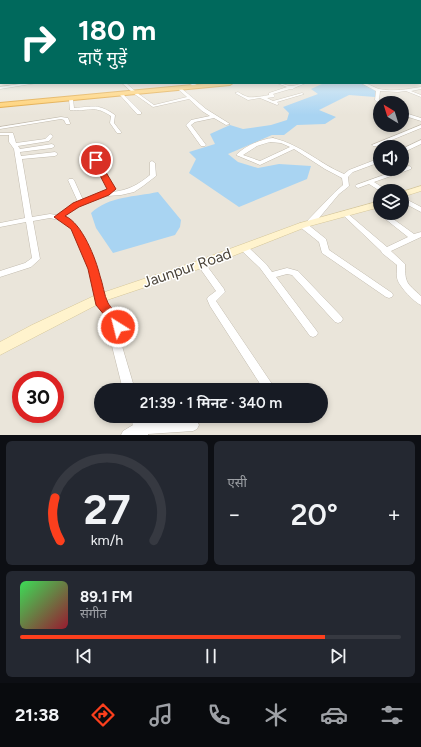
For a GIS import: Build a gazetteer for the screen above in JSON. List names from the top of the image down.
{
  "streets": {
    "street": ["Jaunpur Road"]
  },
  "north": "top left",
  "page": {
    "turn": ["180 m", "दाएँ मुड़ें"],
    "limit": "30",
    "trip": "21:39 · 1 मिनट · 340 m",
    "tile": "एसी",
    "heat": ["−", "20°", "+"],
    "song": ["89.1 FM", "संगीत"],
    "tabs": "21:38",
    "gauge": ["27", "km/h"]
  }
}
